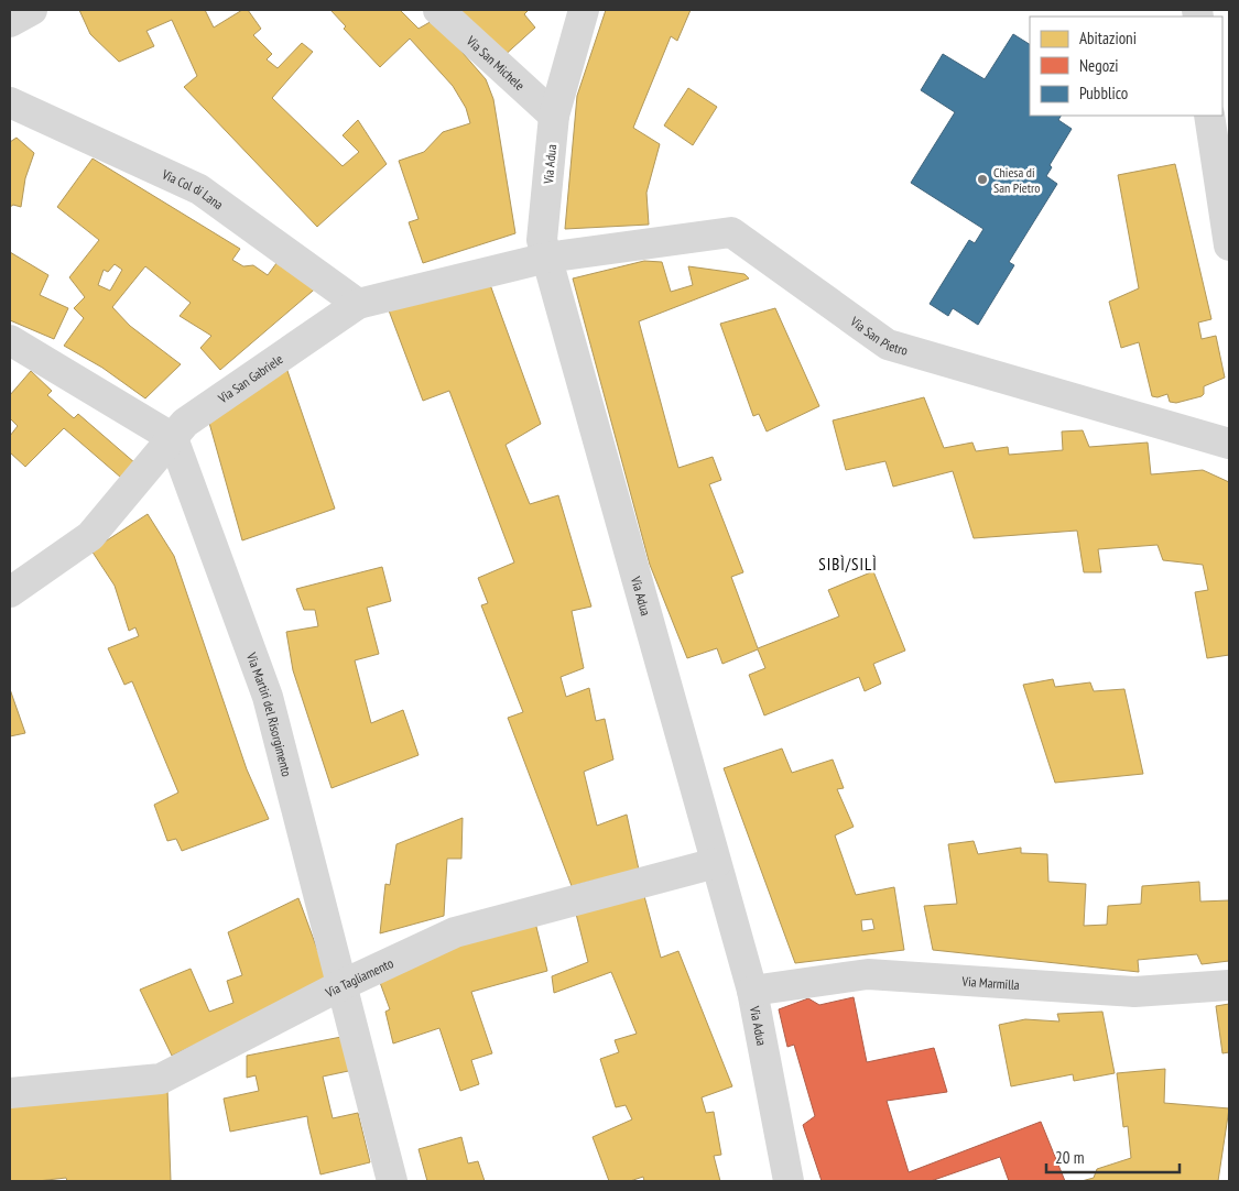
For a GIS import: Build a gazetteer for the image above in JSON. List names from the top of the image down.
{
  "streets": {
    "street": [
      "Via San Michele",
      "Via Adua",
      "Via Col di Lana",
      "Via San Pietro",
      "Via San Gabriele",
      "Via Martiri del Risorgimento",
      "Via Tagliamento",
      "Via Marmilla"
    ]
  },
  "crossings": [
    ["Via San Michele", "Via Adua"],
    ["Via Adua", "Via San Pietro"],
    ["Via Adua", "Via San Gabriele"],
    ["Via Adua", "Via Tagliamento"],
    ["Via Adua", "Via Marmilla"],
    ["Via Col di Lana", "Via San Gabriele"],
    ["Via San Pietro", "Via San Gabriele"],
    ["Via San Gabriele", "Via Martiri del Risorgimento"],
    ["Via Martiri del Risorgimento", "Via Tagliamento"]
  ],
  "districts": ["SIBÌ/SILÌ"],
  "places": ["Chiesa di San Pietro"],
  "legend": ["Abitazioni", "Negozi", "Pubblico"],
  "scale_bar": "20 m"
}
